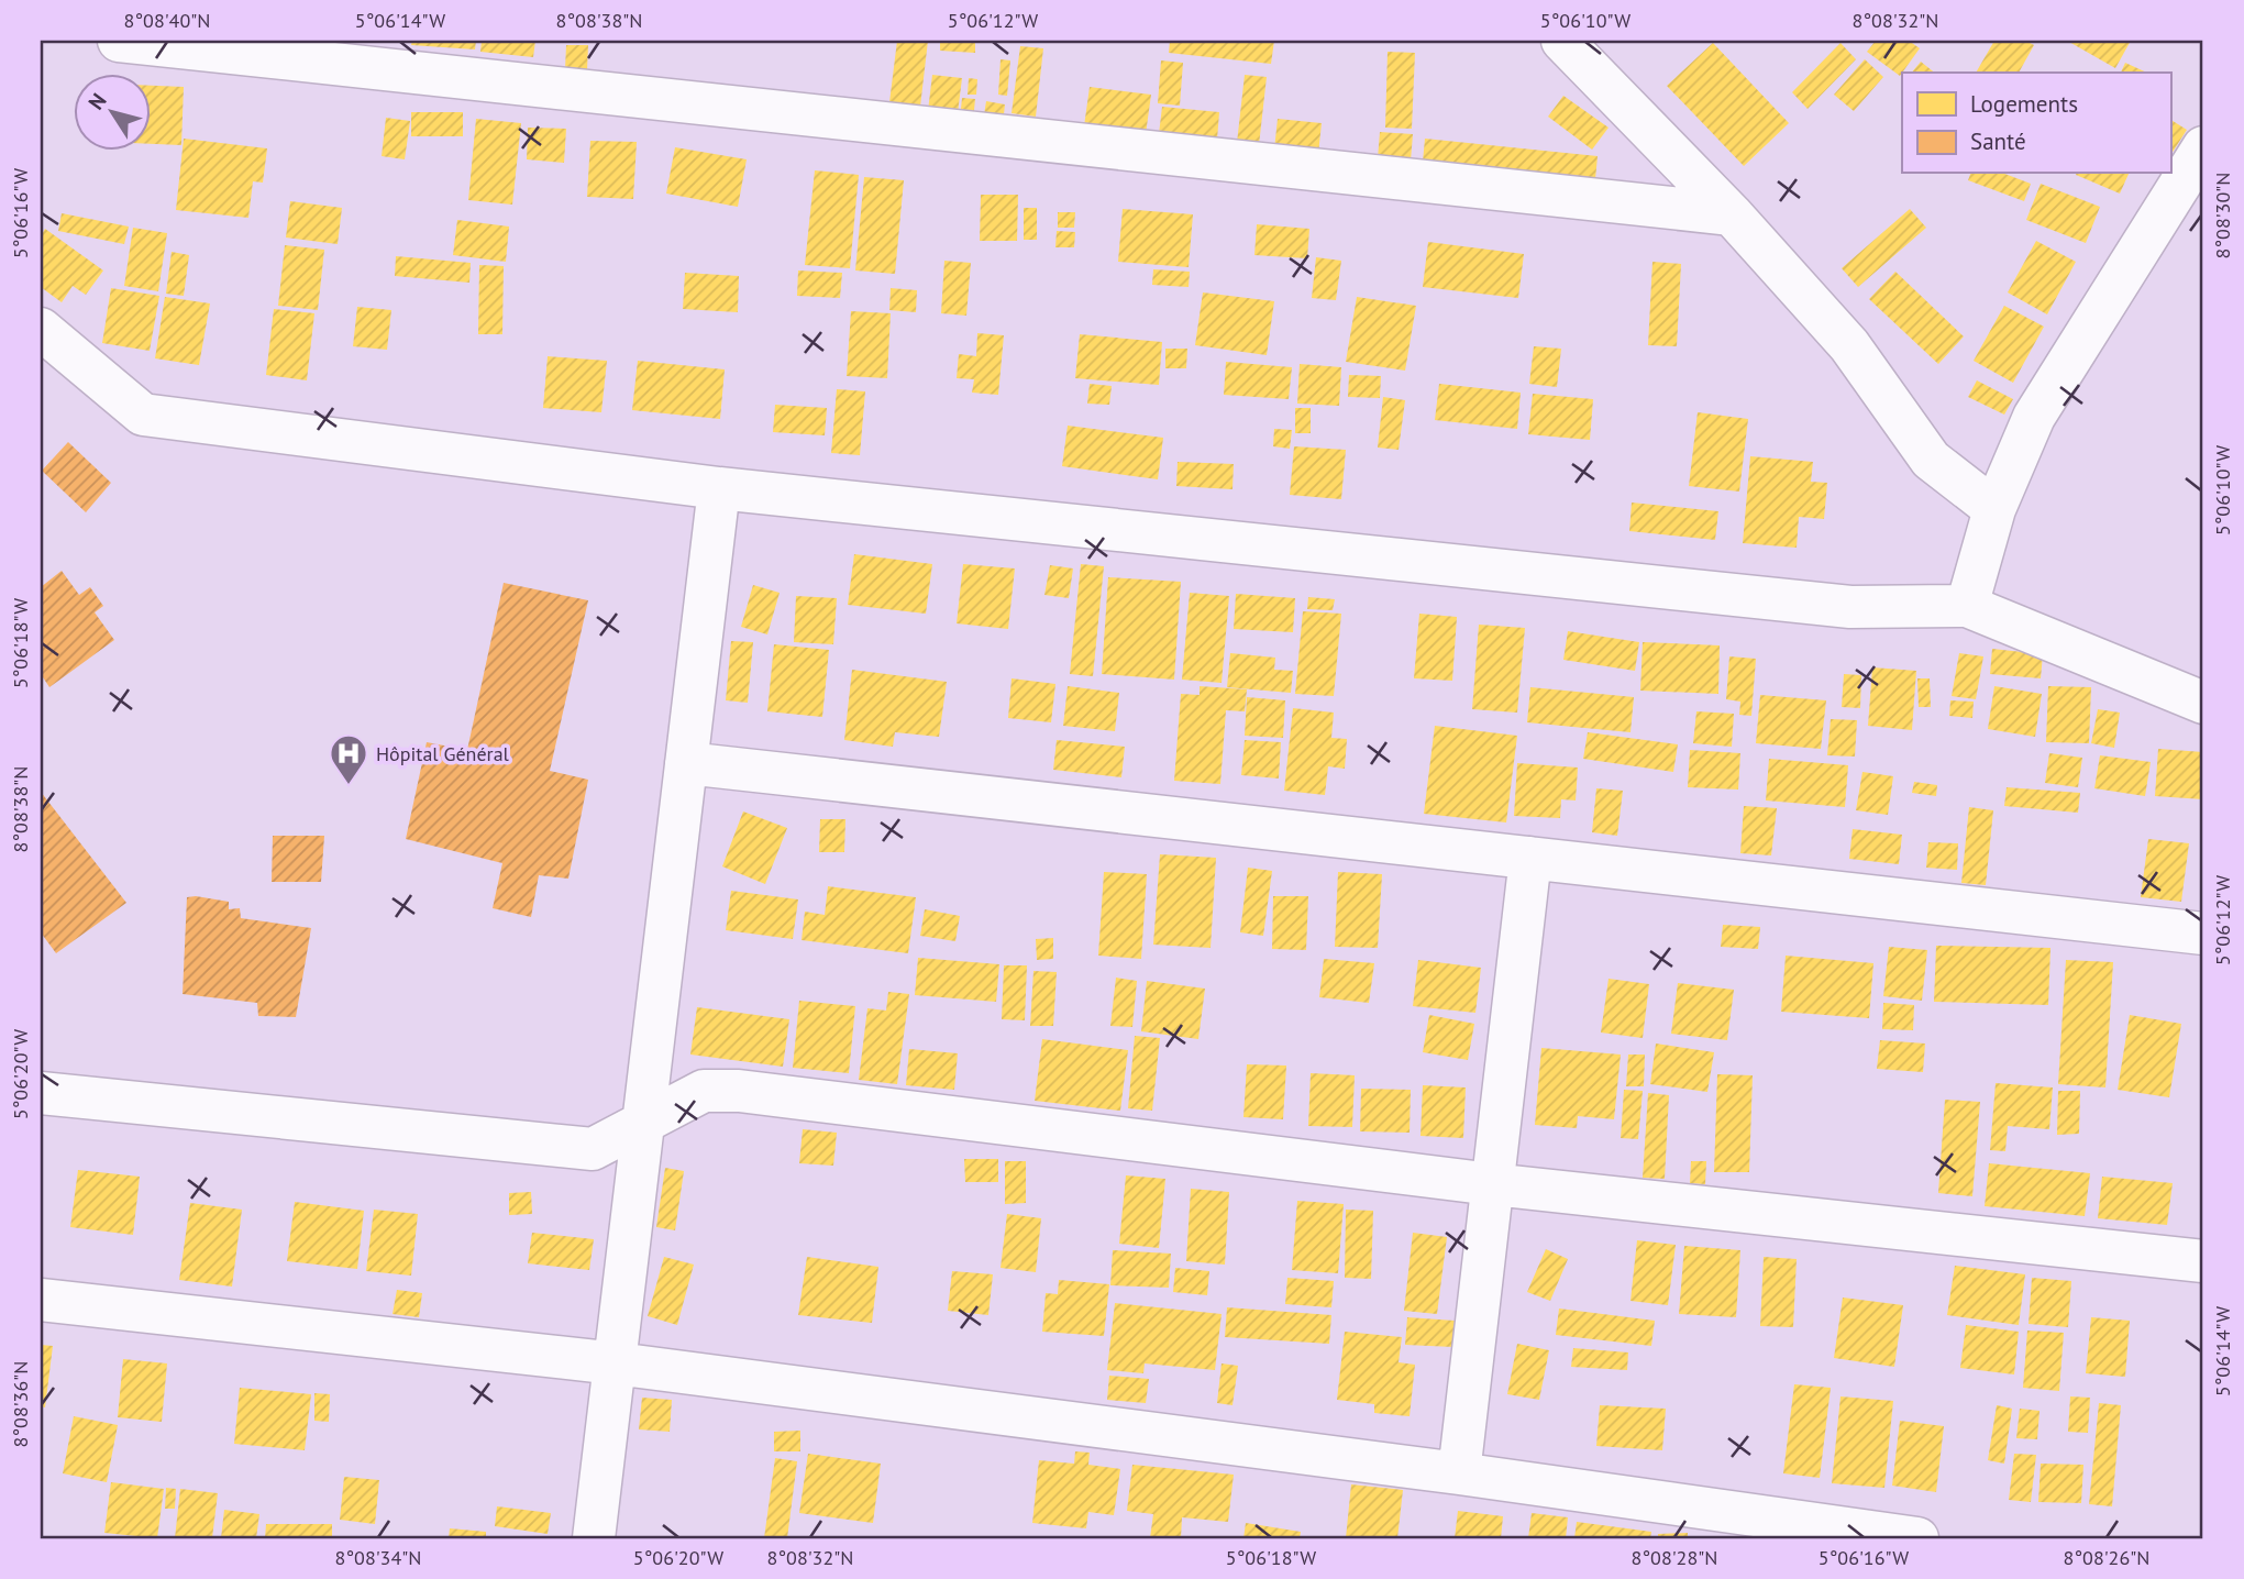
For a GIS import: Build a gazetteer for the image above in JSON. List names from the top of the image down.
{
  "places": {
    "hospital": ["Hôpital Général"]
  },
  "legend": ["Logements", "Santé"],
  "north": "top left",
  "coordinates": [
    "8°08'40\"N",
    "5°06'14\"W",
    "8°08'38\"N",
    "5°06'12\"W",
    "5°06'10\"W",
    "8°08'32\"N",
    "5°06'16\"W",
    "8°08'30\"N",
    "5°06'18\"W",
    "5°06'20\"W",
    "8°08'36\"N",
    "8°08'34\"N",
    "8°08'28\"N",
    "8°08'26\"N"
  ]
}
